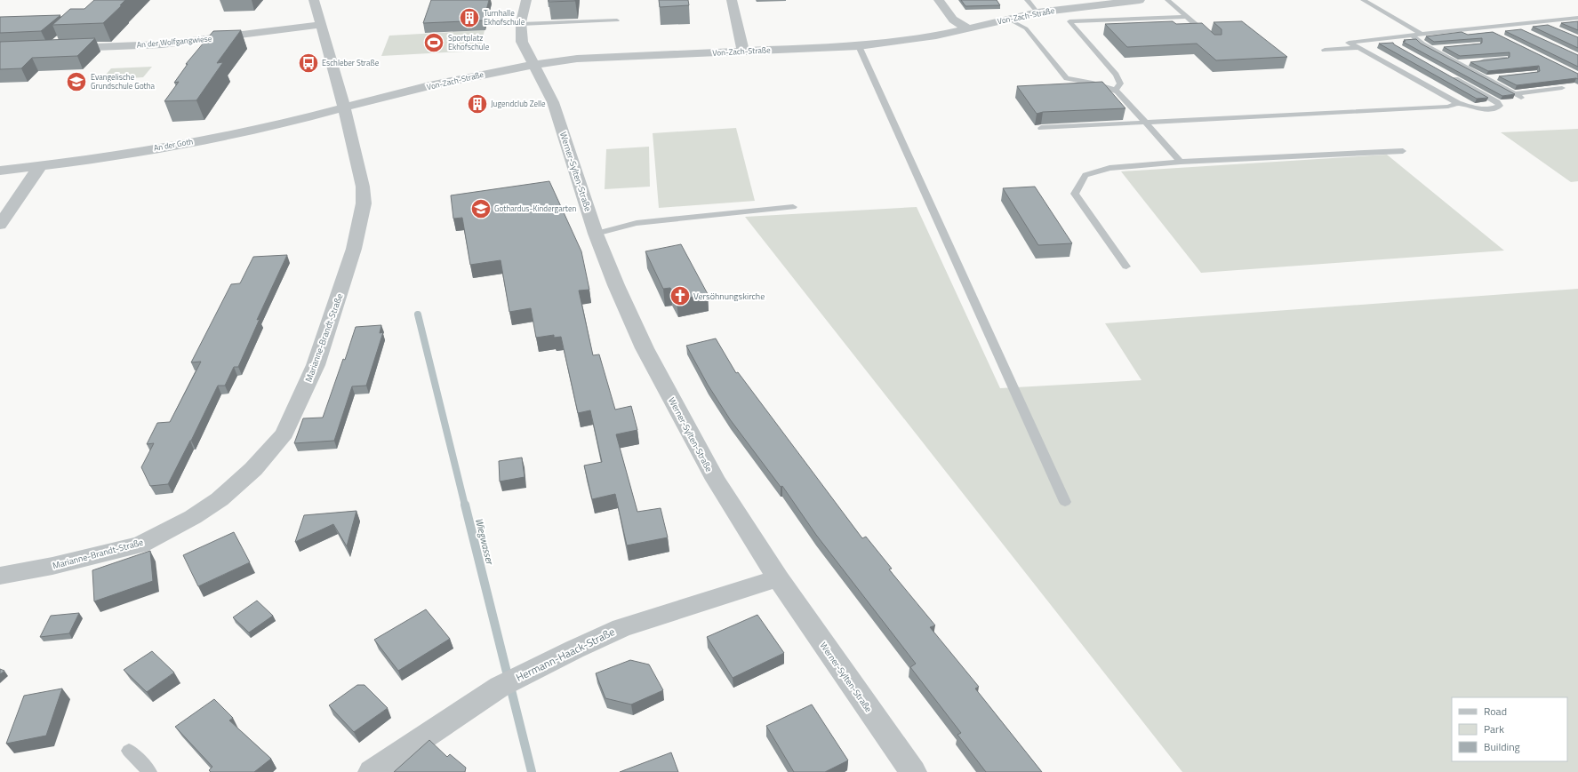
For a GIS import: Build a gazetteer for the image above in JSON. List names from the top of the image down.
{
  "streets": {
    "street": [
      "Von-Zach-Straße",
      "An der Wolfgangwiese",
      "An der Goth",
      "Werner-Sylten-Straße",
      "Marianne-Brandt-Straße",
      "Hermann-Haack-Straße"
    ]
  },
  "crossings": [
    ["Von-Zach-Straße", "An der Goth"],
    ["Von-Zach-Straße", "Werner-Sylten-Straße"],
    ["Von-Zach-Straße", "Marianne-Brandt-Straße"],
    ["An der Goth", "Marianne-Brandt-Straße"],
    ["Werner-Sylten-Straße", "Hermann-Haack-Straße"]
  ],
  "water": ["Wiegwasser"],
  "places": {
    "building": ["Turnhalle Ekhofschule", "Jugendclub Zelle"],
    "sports": ["Sportplatz Ekhofschule"],
    "bus stop": ["Eschleber Straße"],
    "school or university": ["Evangelische Grundschule Gotha", "Gothardus-Kindergarten"],
    "church": ["Versöhnungskirche"]
  },
  "legend": ["Road", "Park", "Building"]
}
